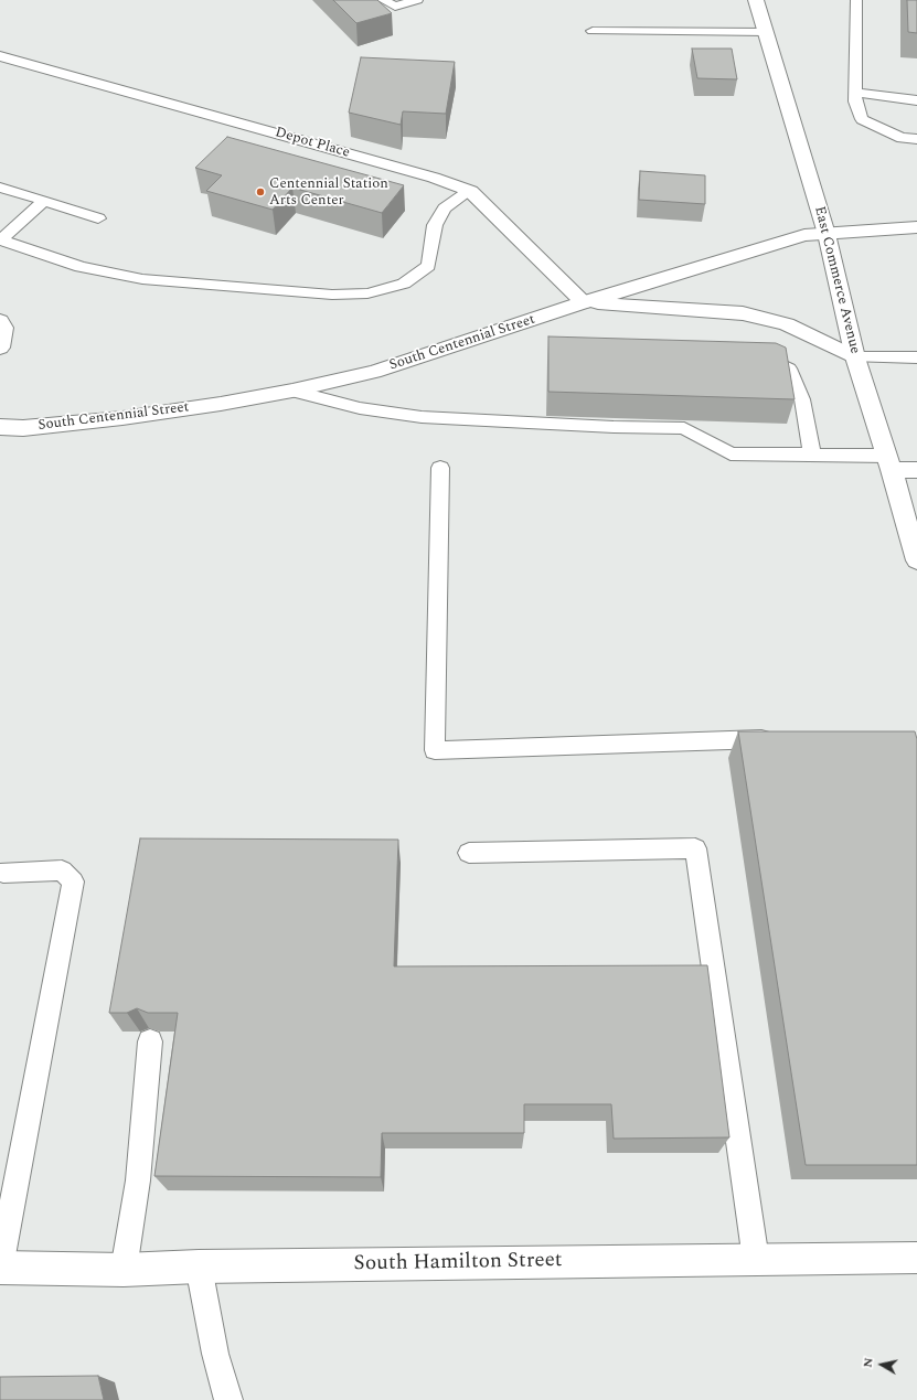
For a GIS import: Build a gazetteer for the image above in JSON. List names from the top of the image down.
{
  "streets": {
    "street": [
      "Depot Place",
      "East Commerce Avenue",
      "South Centennial Street",
      "South Hamilton Street"
    ]
  },
  "crossings": [
    ["Depot Place", "South Centennial Street"],
    ["East Commerce Avenue", "South Centennial Street"]
  ],
  "places": ["Centennial Station Arts Center"],
  "north": "left"
}
